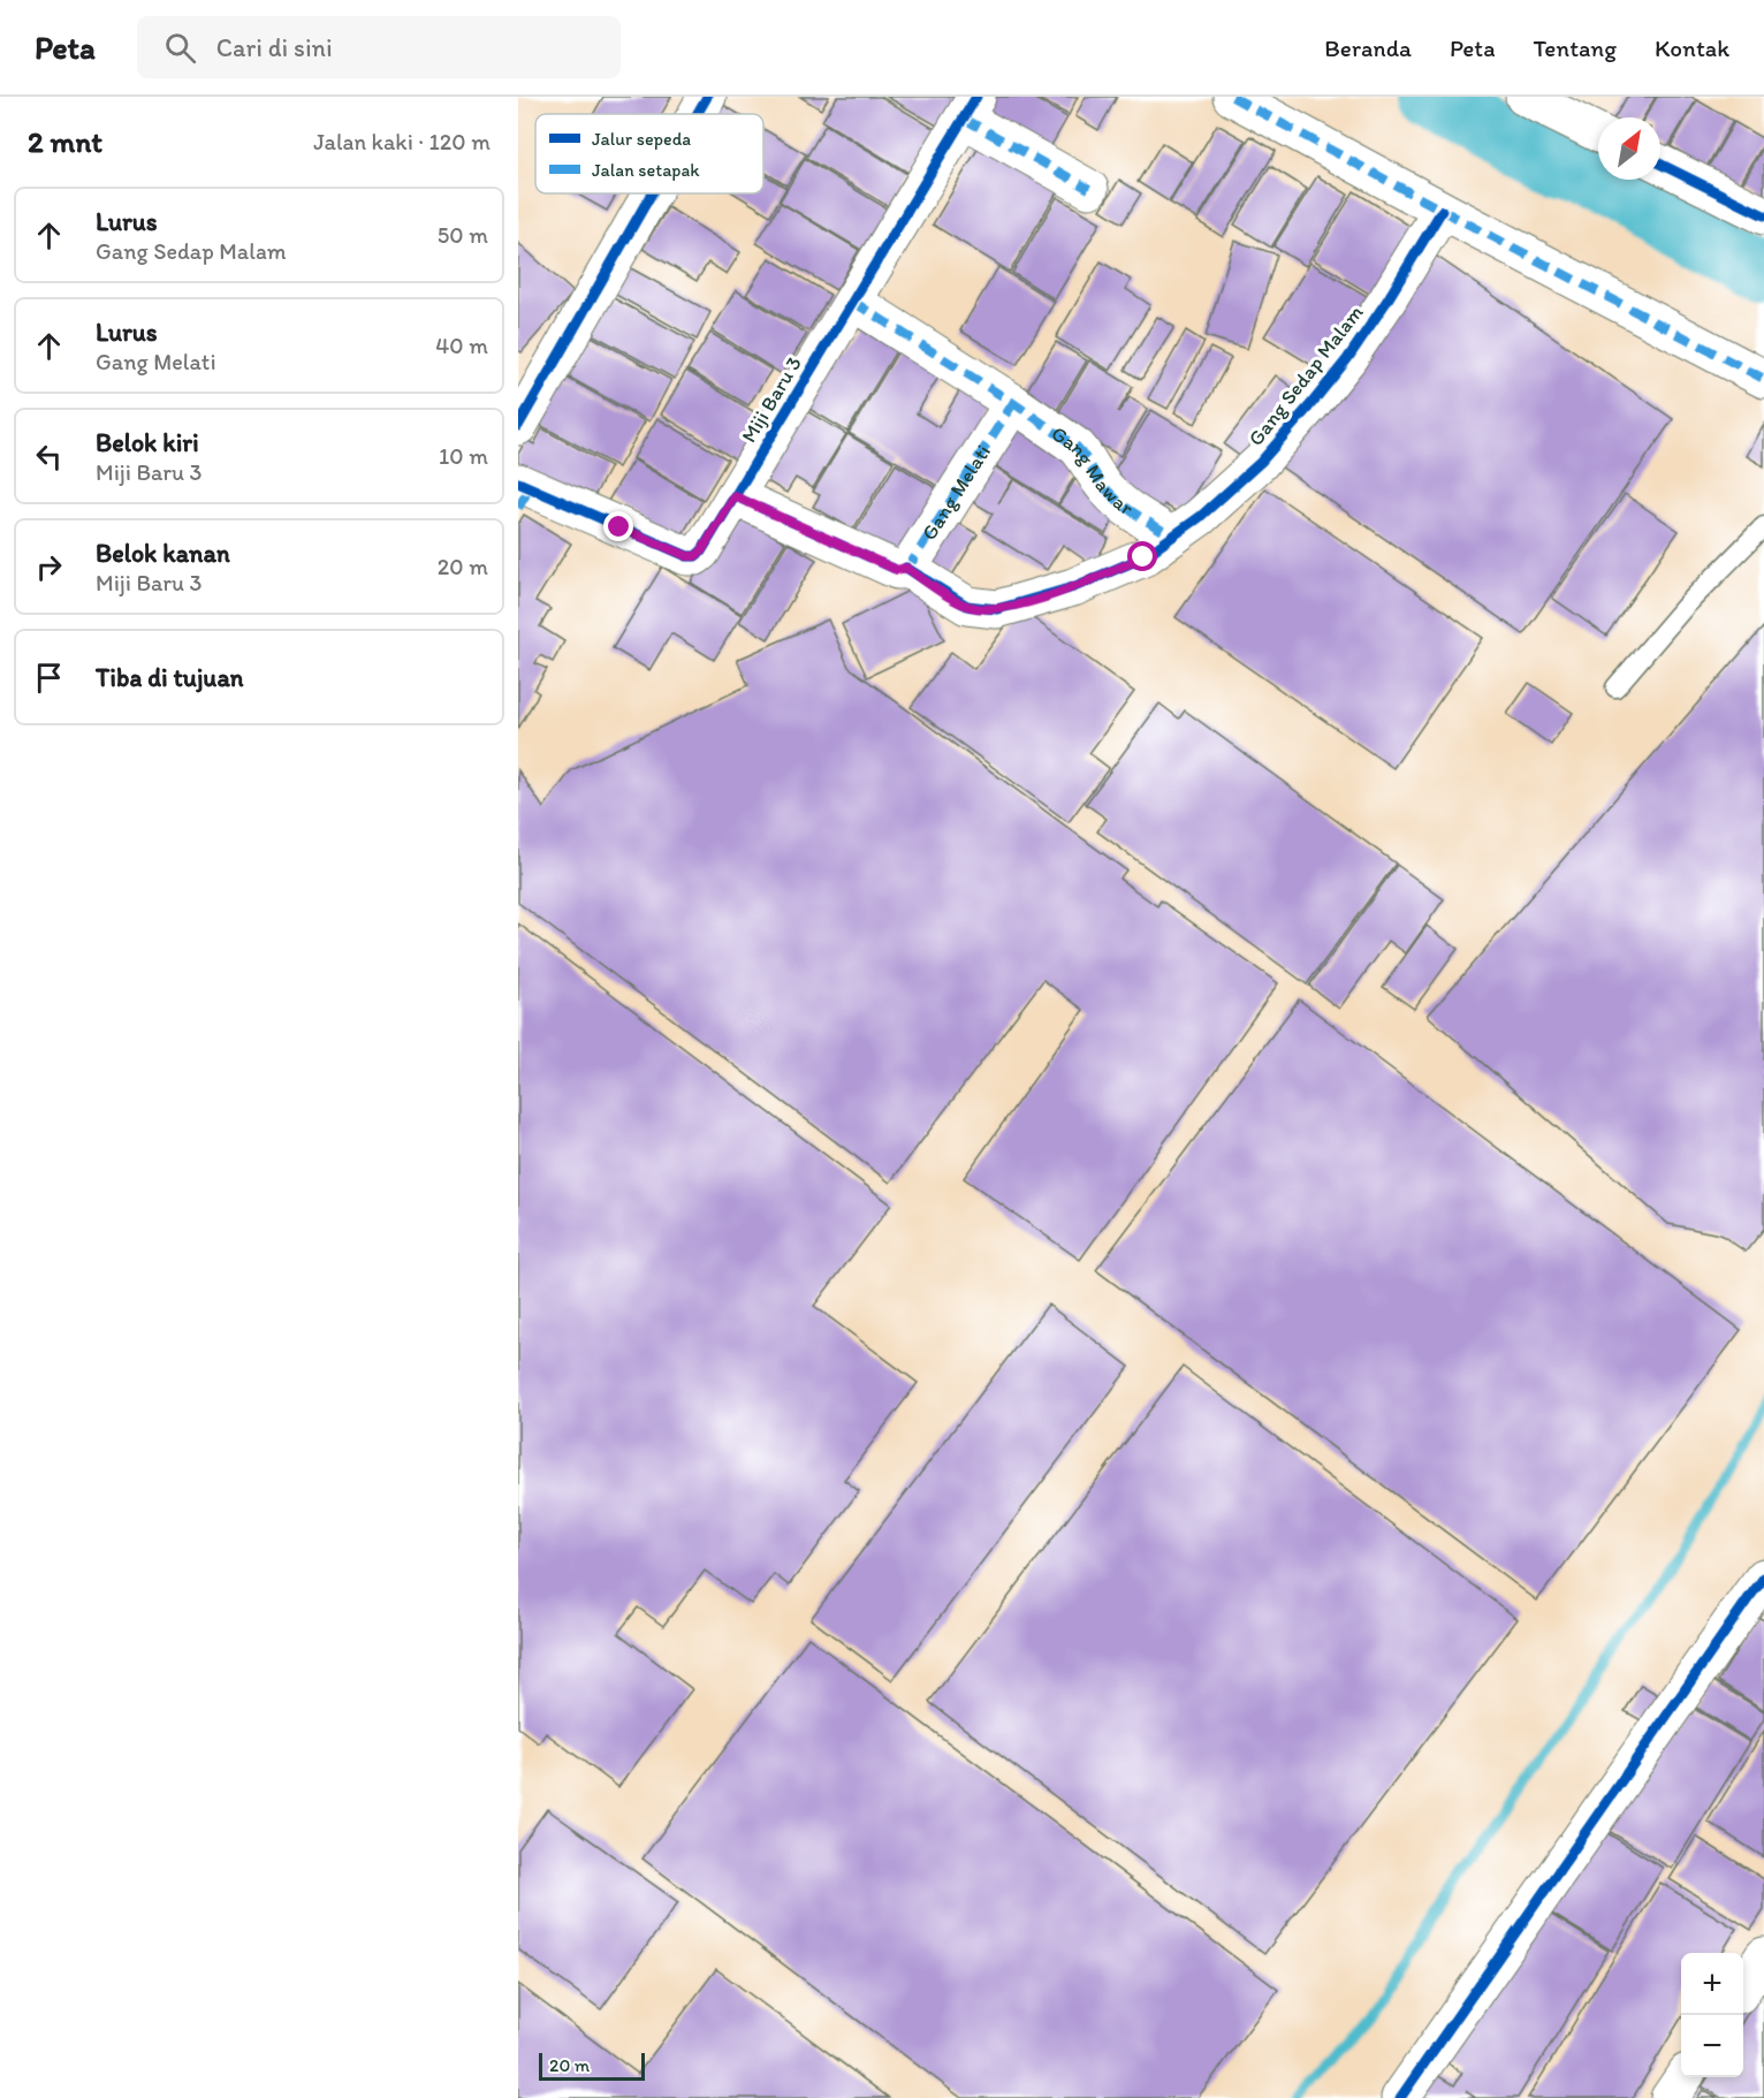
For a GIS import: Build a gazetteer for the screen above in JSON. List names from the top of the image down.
{
  "streets": {
    "street": [
      "Gang Sedap Malam",
      "Miji Baru 3",
      "Gang Mawar",
      "Gang Melati"
    ]
  },
  "crossings": [
    ["Gang Sedap Malam", "Gang Mawar"],
    ["Gang Sedap Malam", "Gang Melati"],
    ["Miji Baru 3", "Gang Mawar"],
    ["Gang Mawar", "Gang Melati"]
  ],
  "legend": ["Jalur sepeda", "Jalan setapak"],
  "scale_bar": "20 m",
  "north": "top right",
  "page": {
    "header": "Peta",
    "search": "Cari di sini",
    "nav": [
      "Beranda",
      "Peta",
      "Tentang",
      "Kontak"
    ],
    "heading": ["2 mnt", "Jalan kaki · 120 m"],
    "list": [
      ["Lurus", "Gang Sedap Malam", "50 m"],
      ["Lurus", "Gang Melati", "40 m"],
      ["Belok kiri", "Miji Baru 3", "10 m"],
      ["Belok kanan", "Miji Baru 3", "20 m"],
      "Tiba di tujuan"
    ],
    "map_buttons": ["+", "−"],
    "scale": "20 m"
  }
}
